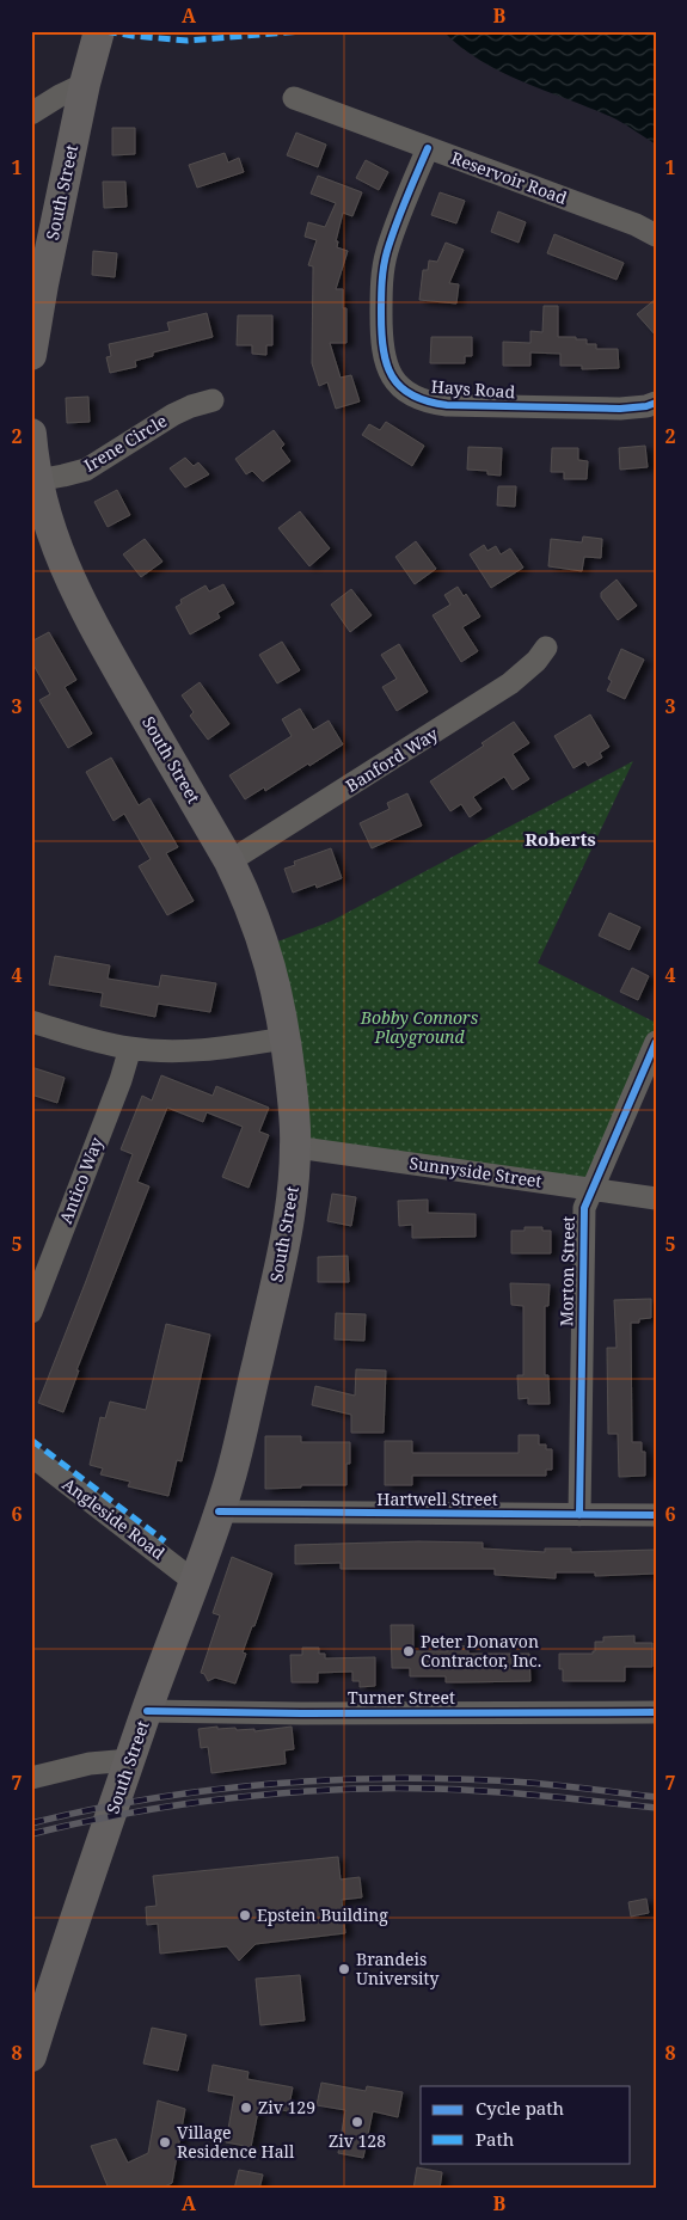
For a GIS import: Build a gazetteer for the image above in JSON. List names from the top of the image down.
{
  "streets": {
    "main road": ["South Street"],
    "street": [
      "Reservoir Road",
      "Hays Road",
      "Irene Circle",
      "Banford Way",
      "Sunnyside Street",
      "Antico Way",
      "Morton Street",
      "Hartwell Street",
      "Angleside Road",
      "Turner Street"
    ]
  },
  "crossings": [
    ["Reservoir Road", "Hays Road"],
    ["South Street", "Irene Circle"],
    ["South Street", "Banford Way"],
    ["South Street", "Sunnyside Street"],
    ["South Street", "Hartwell Street"],
    ["South Street", "Angleside Road"],
    ["South Street", "Turner Street"],
    ["Sunnyside Street", "Morton Street"],
    ["Morton Street", "Hartwell Street"]
  ],
  "districts": ["Roberts"],
  "parks": ["Bobby Connors Playground"],
  "places": [
    "Peter Donavon Contractor, Inc.",
    "Epstein Building",
    "Brandeis University",
    "Ziv 129",
    "Ziv 128",
    "Village Residence Hall"
  ],
  "legend": ["Cycle path", "Path"],
  "grid": {
    "columns": ["A", "B"],
    "rows": [
      "1",
      "2",
      "3",
      "4",
      "5",
      "6",
      "7",
      "8"
    ]
  }
}
